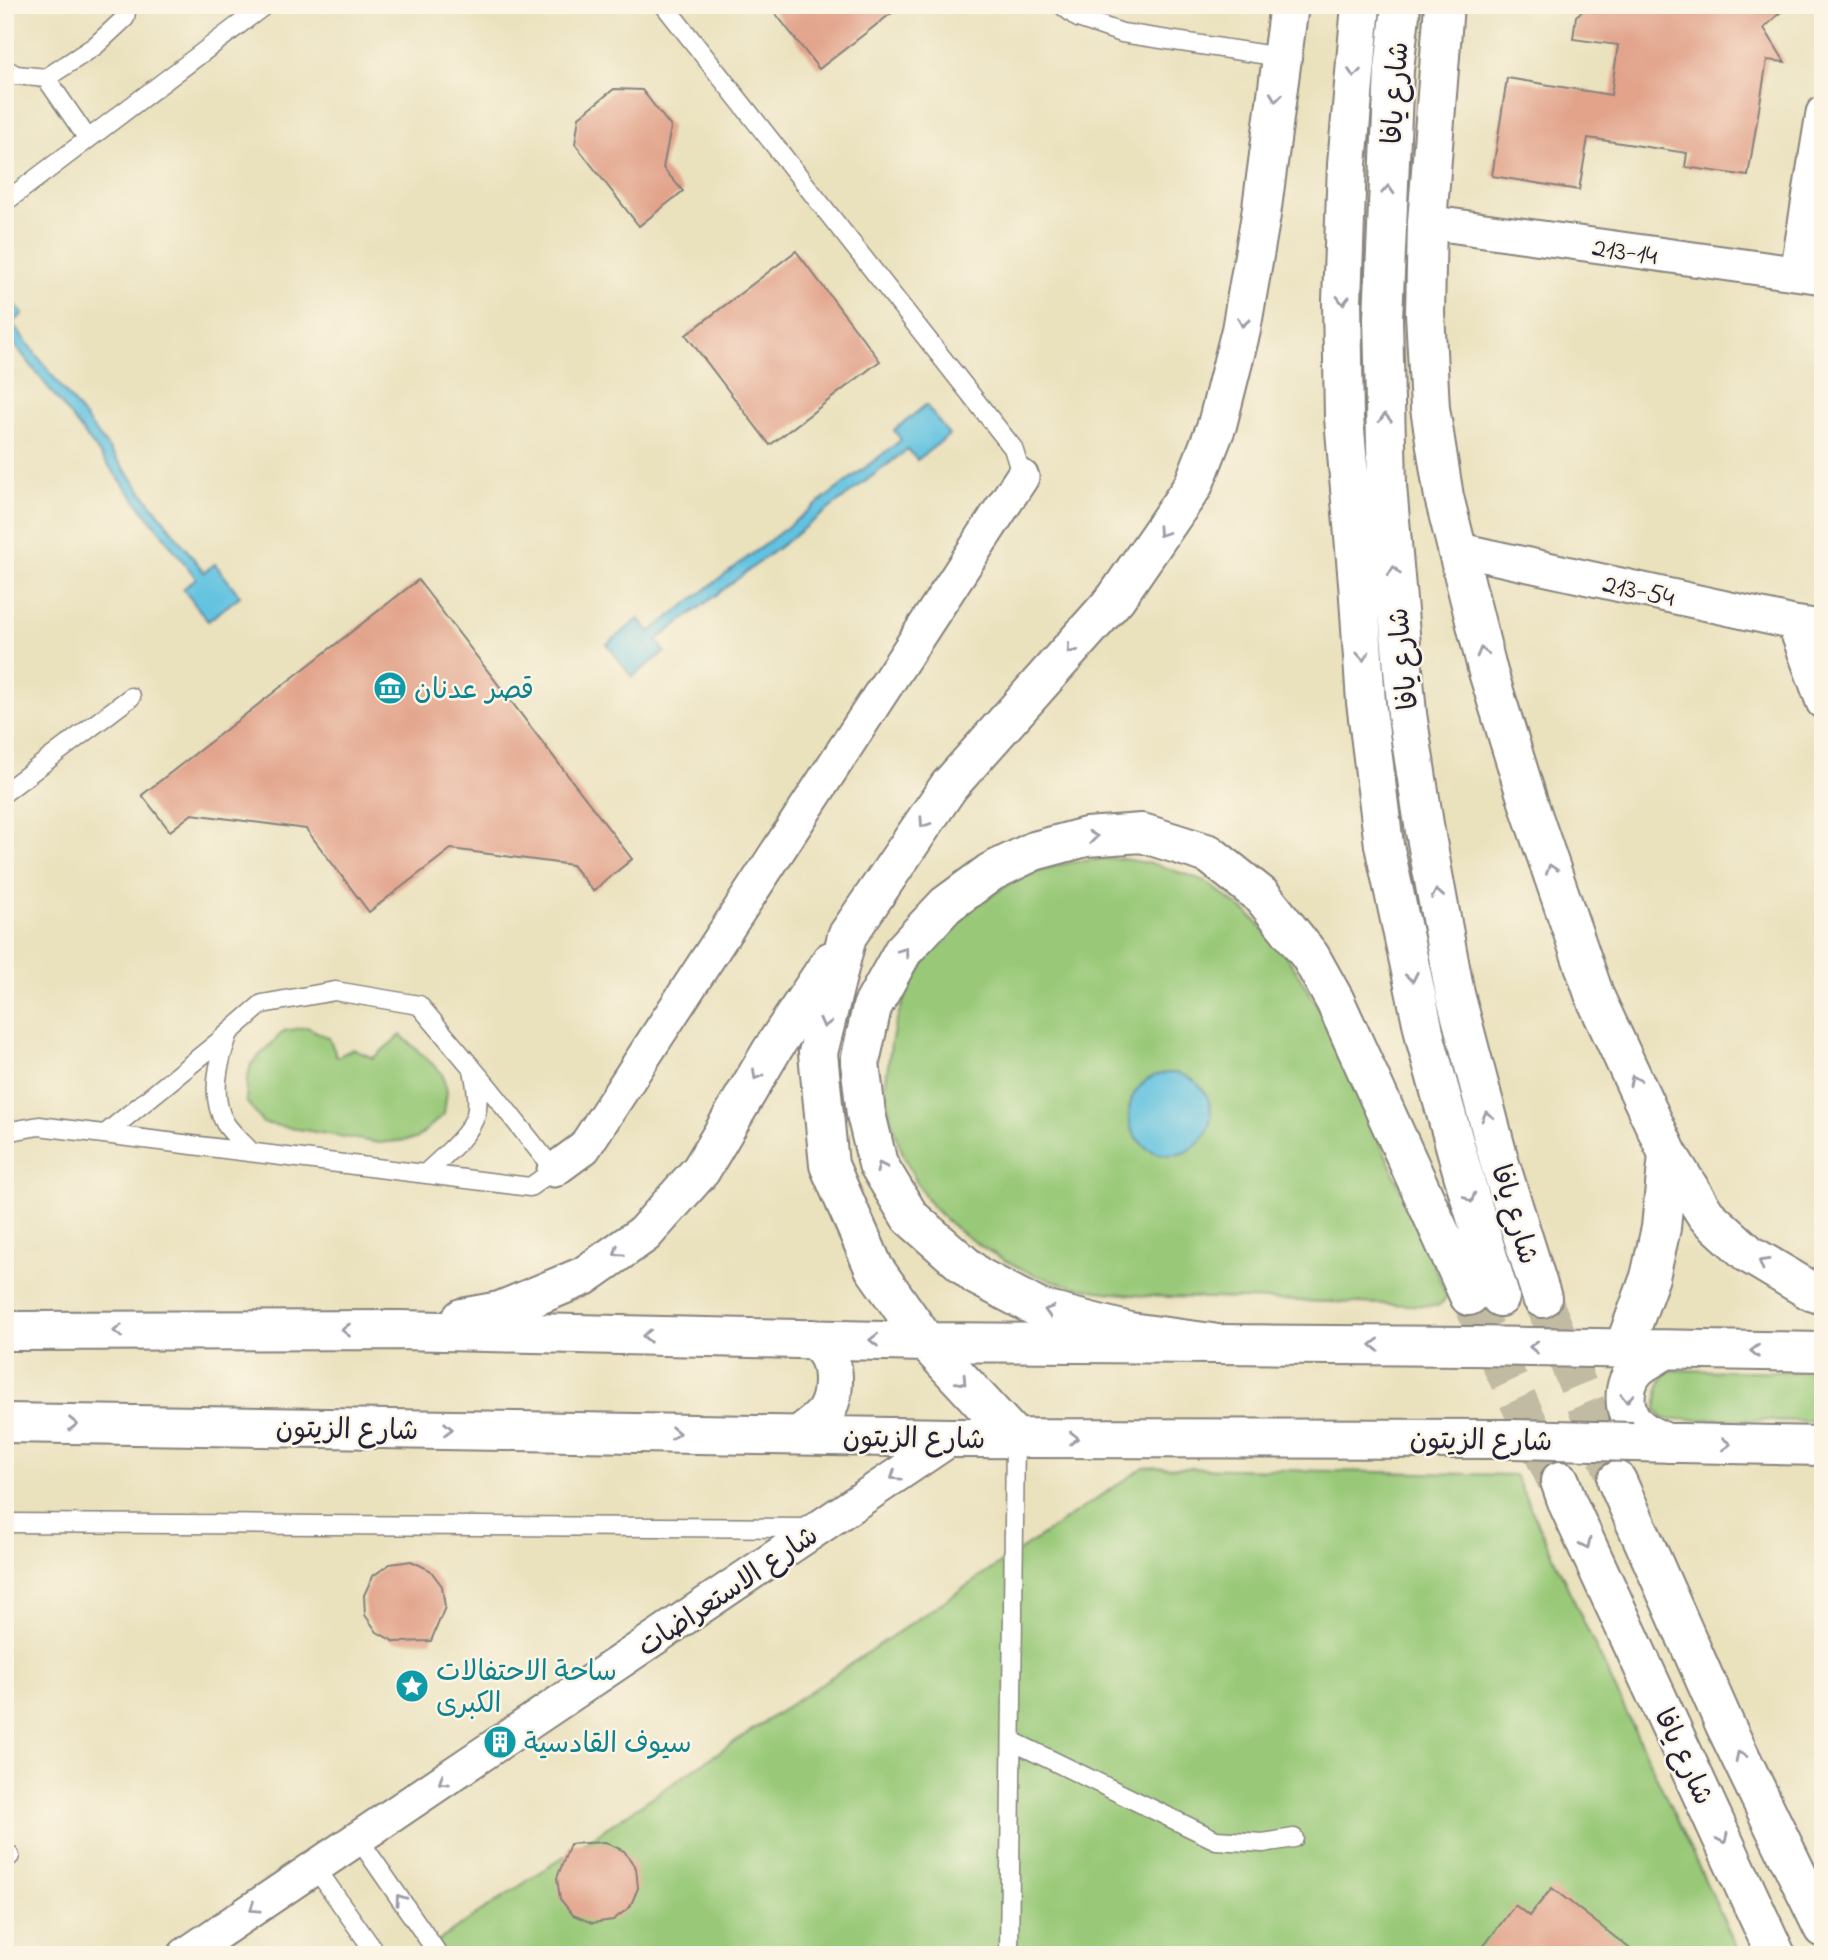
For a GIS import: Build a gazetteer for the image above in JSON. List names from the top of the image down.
{
  "streets": {
    "main road": ["شارع يافا", "شارع الزيتون"],
    "street": ["213-14", "213-54", "شارع الاستعراضات"]
  },
  "crossings": [
    ["شارع الزيتون", "شارع الاستعراضات"]
  ],
  "one_way": ["شارع الاستعراضات"],
  "places": {
    "museum": ["قصر عدنان"],
    "place": ["ساحة الاحتفالات الكبرى"],
    "building": ["سيوف القادسية"]
  }
}
